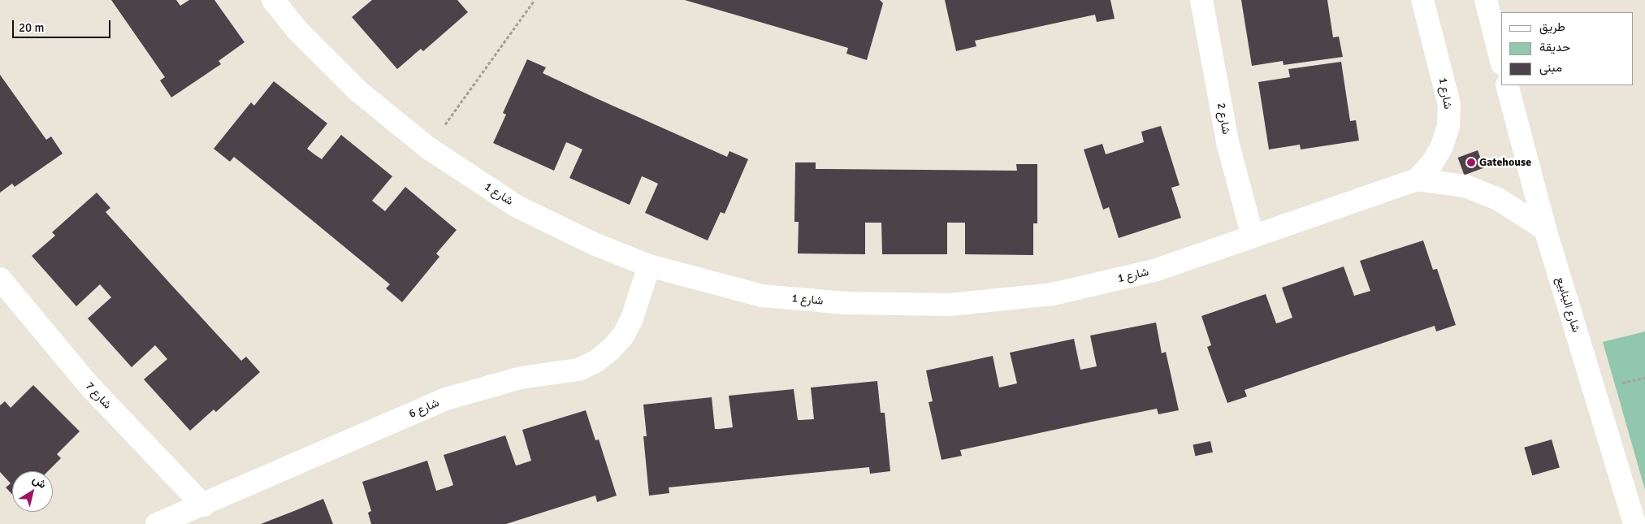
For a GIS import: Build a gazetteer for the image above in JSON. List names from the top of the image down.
{
  "streets": {
    "street": [
      "شارع 1",
      "شارع 2",
      "شارع الينابيع",
      "شارع 7",
      "شارع 6"
    ]
  },
  "crossings": [
    ["شارع 1", "شارع 2"],
    ["شارع 1", "شارع الينابيع"],
    ["شارع 1", "شارع 6"],
    ["شارع 7", "شارع 6"]
  ],
  "places": ["Gatehouse"],
  "legend": ["طريق", "حديقة", "مبنى"],
  "scale_bar": "20 m",
  "north": "top right"
}
